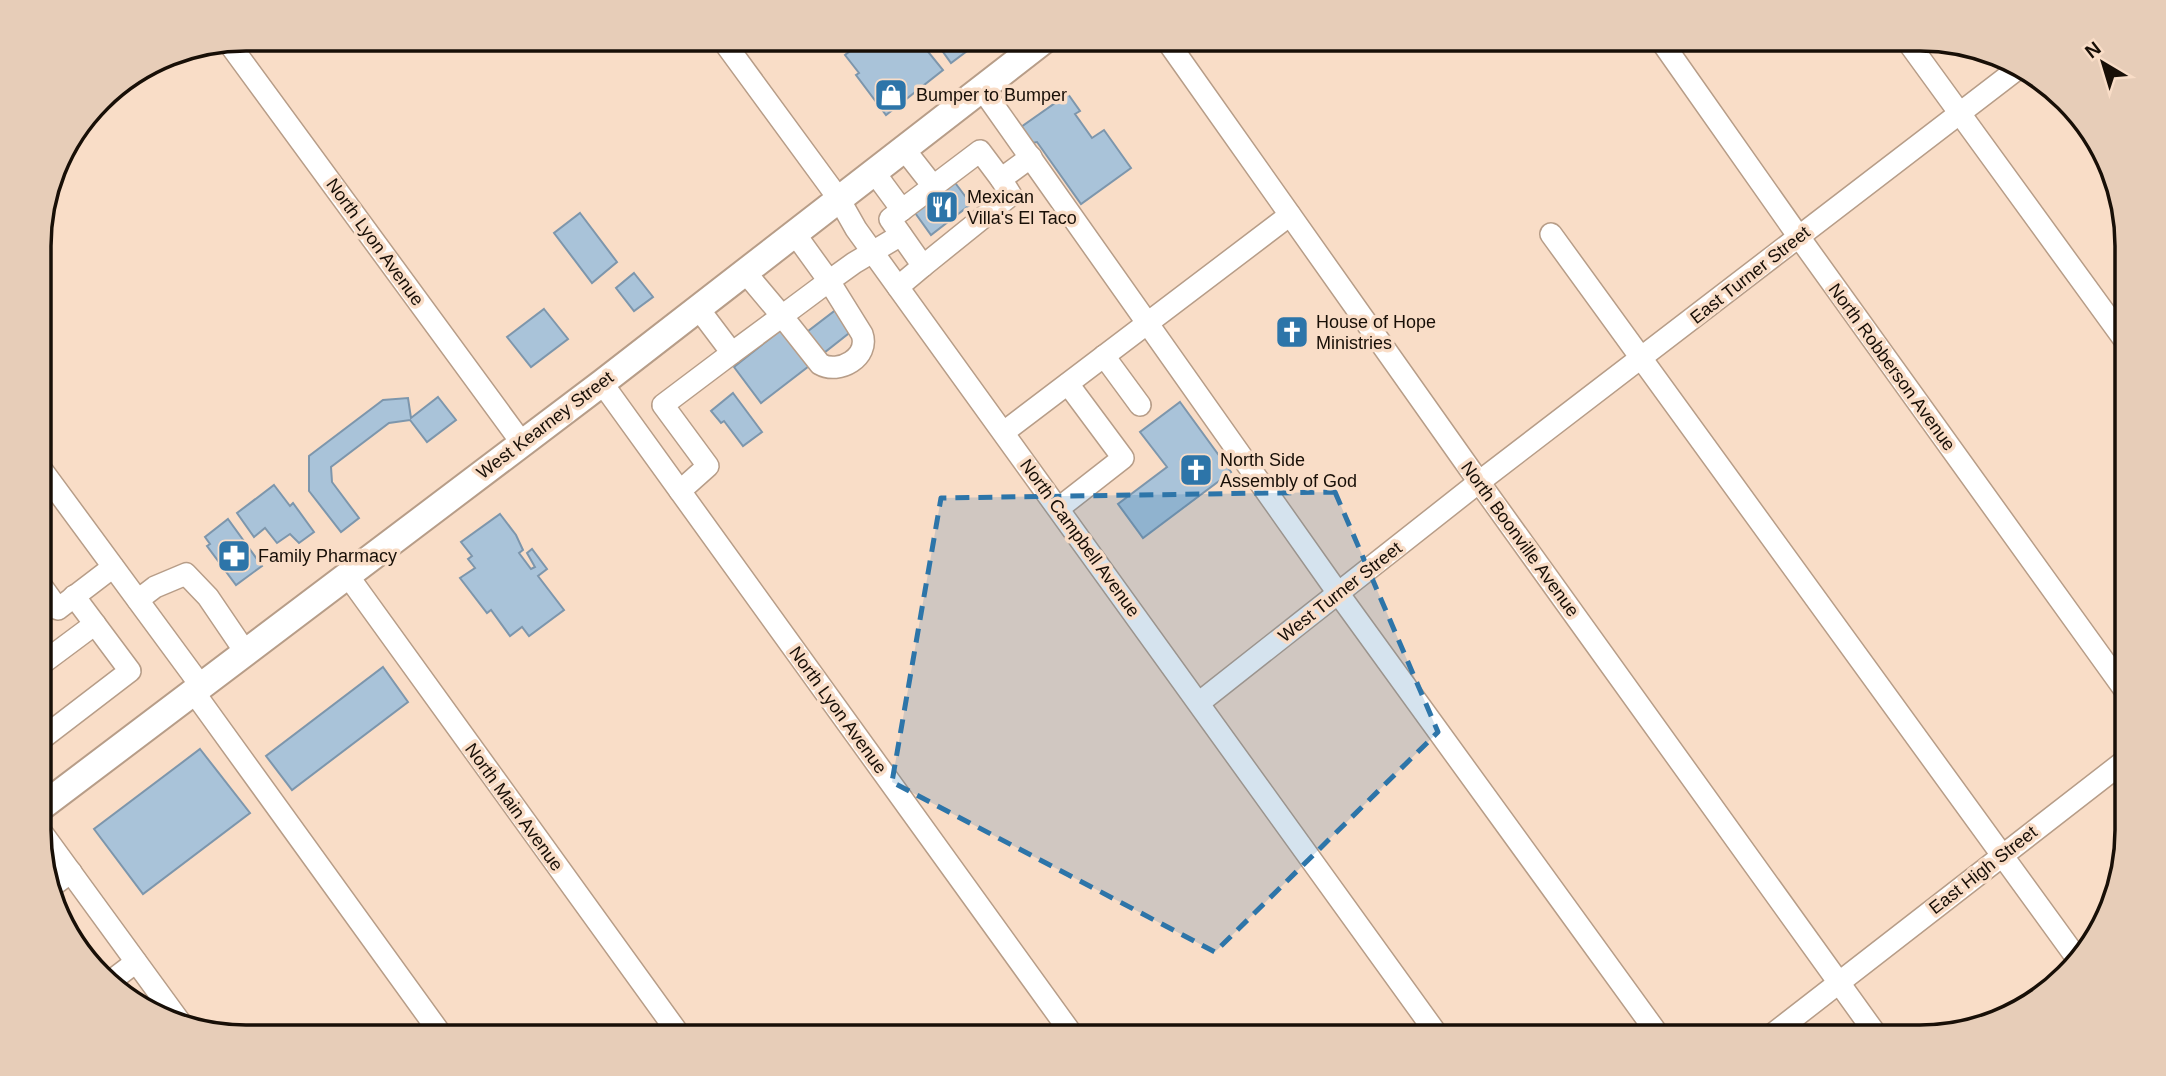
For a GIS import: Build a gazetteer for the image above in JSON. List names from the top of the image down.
{
  "streets": {
    "main road": ["West Kearney Street"],
    "street": [
      "North Lyon Avenue",
      "East Turner Street",
      "North Robberson Avenue",
      "North Campbell Avenue",
      "North Boonville Avenue",
      "West Turner Street",
      "North Main Avenue",
      "East High Street"
    ]
  },
  "crossings": [
    ["North Lyon Avenue", "West Kearney Street"],
    ["East Turner Street", "North Robberson Avenue"],
    ["East Turner Street", "North Boonville Avenue"],
    ["East Turner Street", "West Turner Street"],
    ["West Kearney Street", "North Campbell Avenue"],
    ["West Kearney Street", "North Main Avenue"],
    ["North Campbell Avenue", "West Turner Street"],
    ["North Boonville Avenue", "West Turner Street"],
    ["North Boonville Avenue", "East High Street"]
  ],
  "places": {
    "shop": ["Bumper to Bumper"],
    "restaurant": ["Mexican Villa's El Taco"],
    "church": ["House of Hope Ministries", "North Side Assembly of God"],
    "pharmacy": ["Family Pharmacy"]
  },
  "north": "top left"
}
